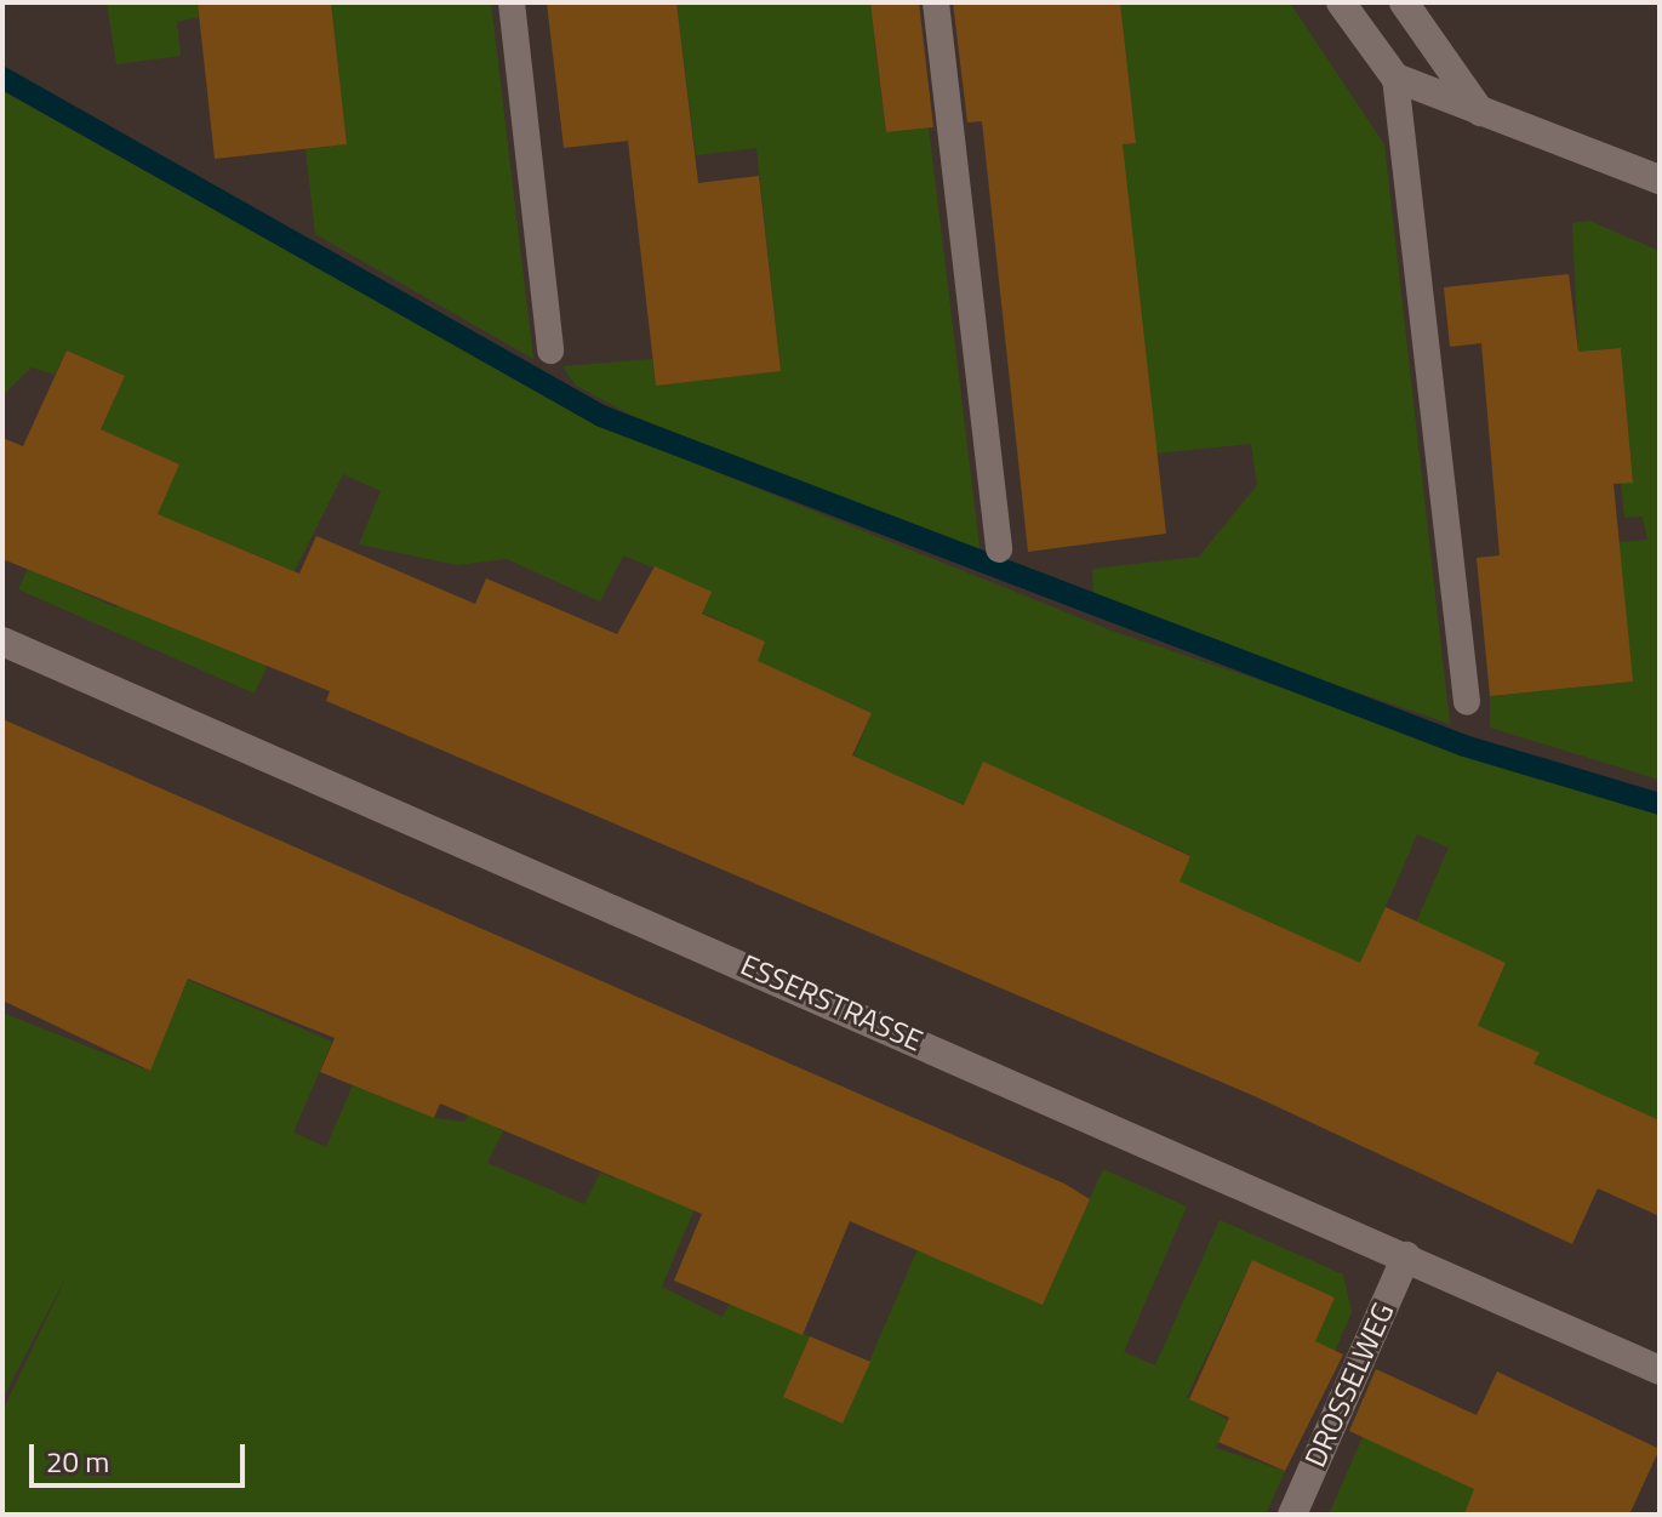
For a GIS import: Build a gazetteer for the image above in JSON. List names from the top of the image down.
{
  "streets": {
    "street": ["ESSERSTRASSE", "DROSSELWEG"]
  },
  "crossings": [
    ["ESSERSTRASSE", "DROSSELWEG"]
  ],
  "scale_bar": "20 m"
}
